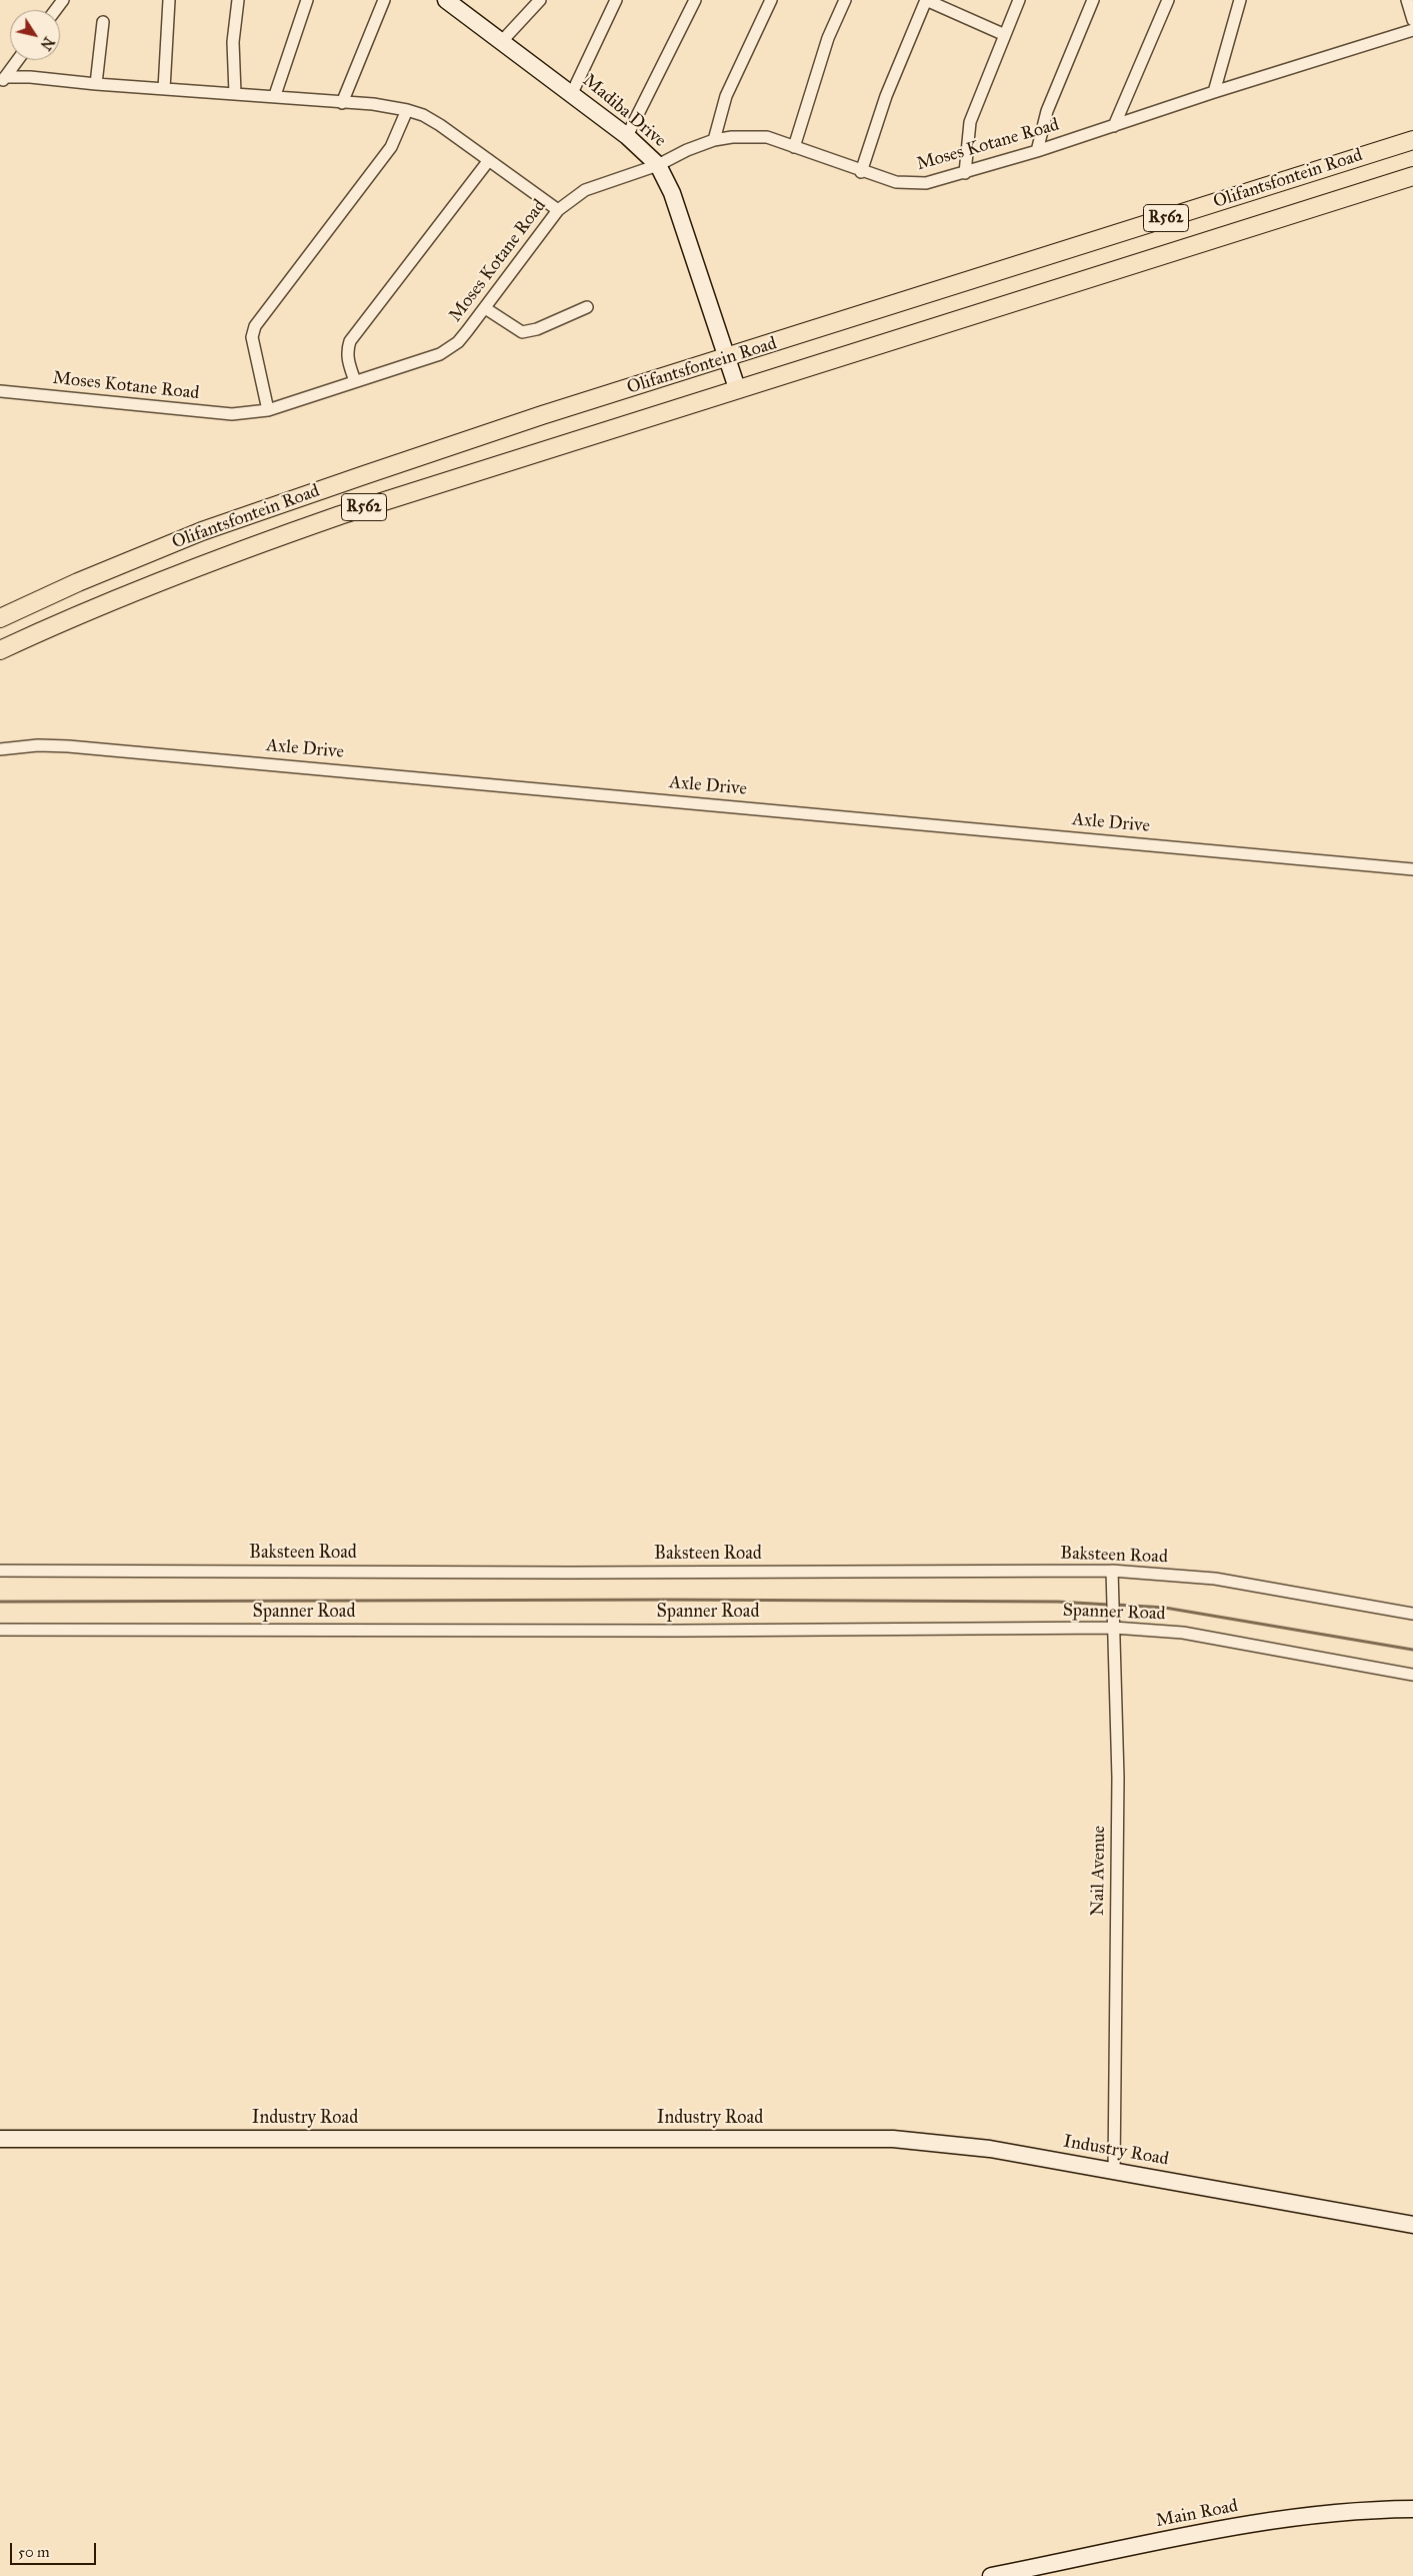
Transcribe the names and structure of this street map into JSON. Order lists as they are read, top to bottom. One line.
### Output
{"streets":{"main road":["Olifantsfontein Road","R562"],"street":["Madiba Drive","Moses Kotane Road","Axle Drive","Baksteen Road","Spanner Road","Nail Avenue","Industry Road","Main Road"]},"crossings":[["Madiba Drive","Moses Kotane Road"],["Madiba Drive","Olifantsfontein Road"],["Baksteen Road","Nail Avenue"],["Spanner Road","Nail Avenue"],["Nail Avenue","Industry Road"]],"scale_bar":"50 m","north":"bottom right"}
